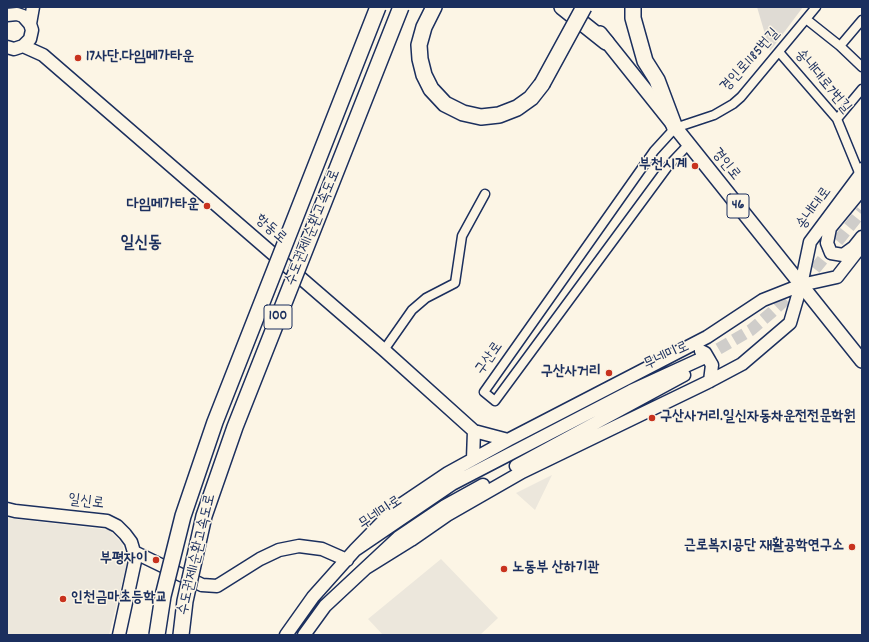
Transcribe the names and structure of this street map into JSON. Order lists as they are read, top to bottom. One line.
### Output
{"streets":{"highway":["수도권제1순환고속도로","100"],"main road":["경인로","46","송내대로","항동로","무네미로","일신로"],"street":["경인로1185번길","송내대로7번길","구산로"]},"crossings":[["경인로1185번길","송내대로7번길"],["경인로1185번길","경인로"],["경인로1185번길","구산로"],["송내대로7번길","송내대로"],["경인로","송내대로"],["경인로","구산로"],["송내대로","무네미로"]],"districts":["일신동"],"places":["17사단.다임메가타운","부천시계","다임메가타운","구산사거리","구산사거리.일신자동차운전전문학원","근로복지공단 재활공학연구소","부평자이","노동부 산하기관","인천금마초등학교"]}
